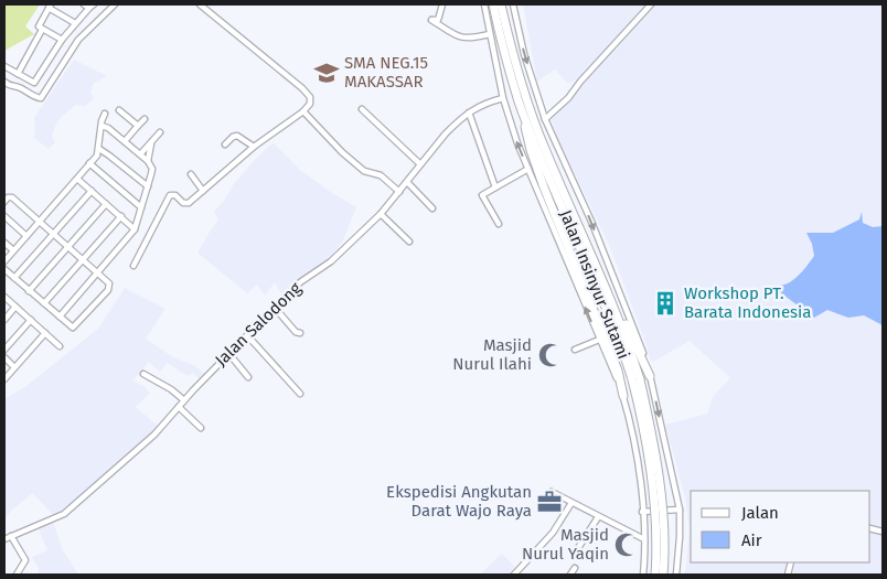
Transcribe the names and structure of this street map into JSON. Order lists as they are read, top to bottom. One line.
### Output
{"streets":{"highway":["Jalan Insinyur Sutami"],"street":["Jalan Salodong"]},"places":{"school or university":["SMA NEG.15 MAKASSAR"],"building":["Workshop PT. Barata Indonesia"],"mosque":["Masjid Nurul Ilahi","Masjid Nurul Yaqin"],"office":["Ekspedisi Angkutan Darat Wajo Raya"]},"legend":["Jalan","Air"]}
